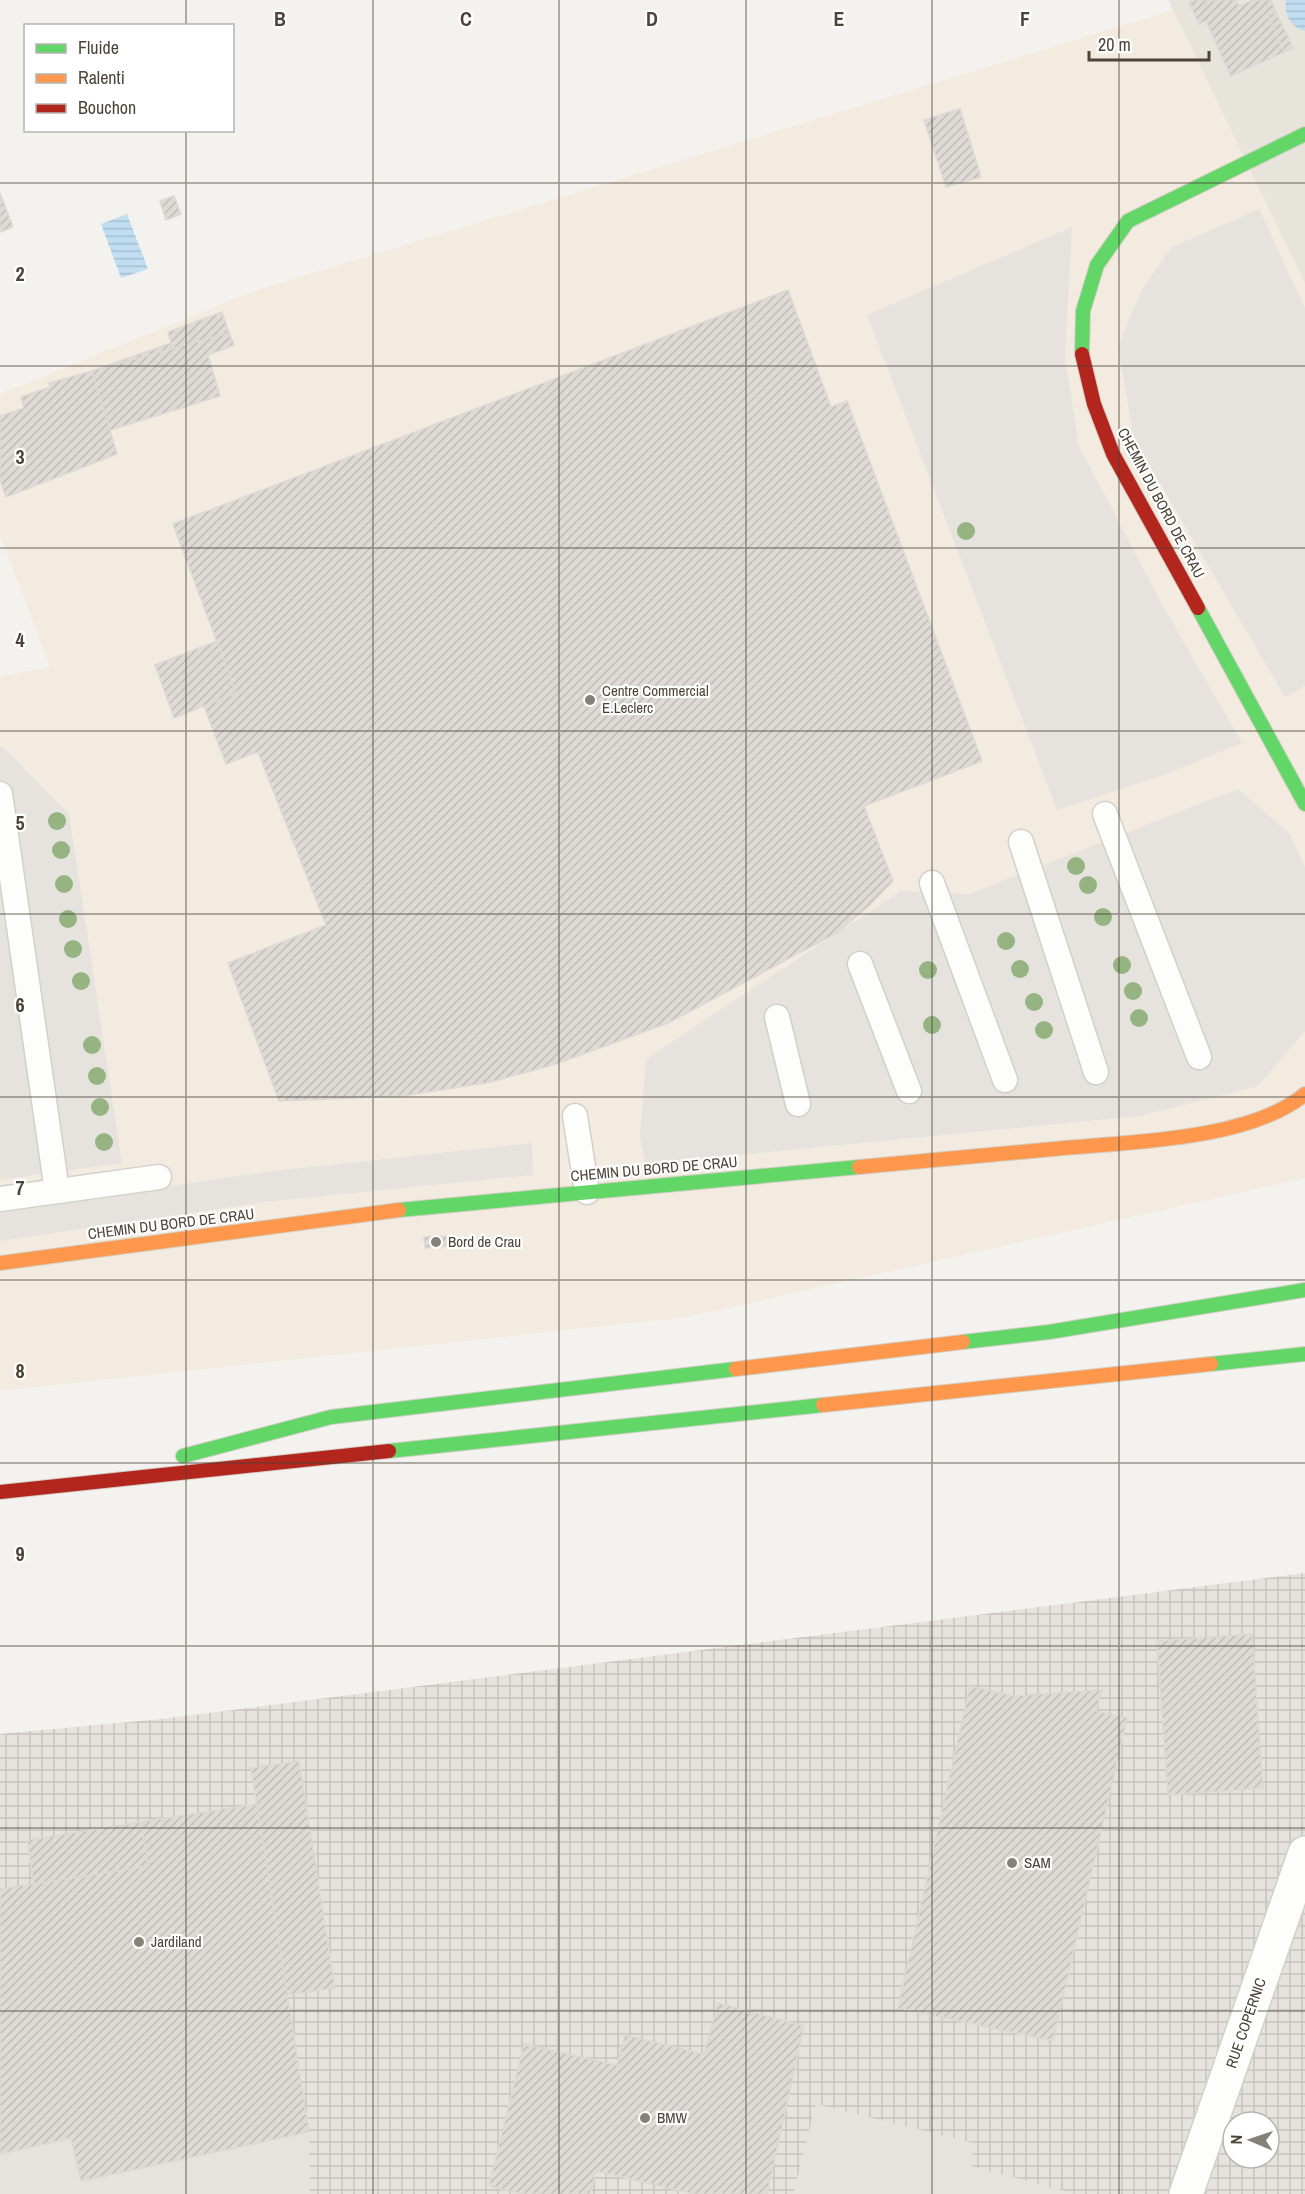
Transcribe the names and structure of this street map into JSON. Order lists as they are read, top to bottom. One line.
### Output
{"streets":{"main road":["CHEMIN DU BORD DE CRAU"],"street":["RUE COPERNIC"]},"places":["Centre Commercial E.Leclerc","Bord de Crau","SAM","Jardiland","BMW"],"legend":["Fluide","Ralenti","Bouchon"],"scale_bar":"20 m","north":"left","grid":{"columns":["B","C","D","E","F"],"rows":["2","3","4","5","6","7","8","9"]}}
